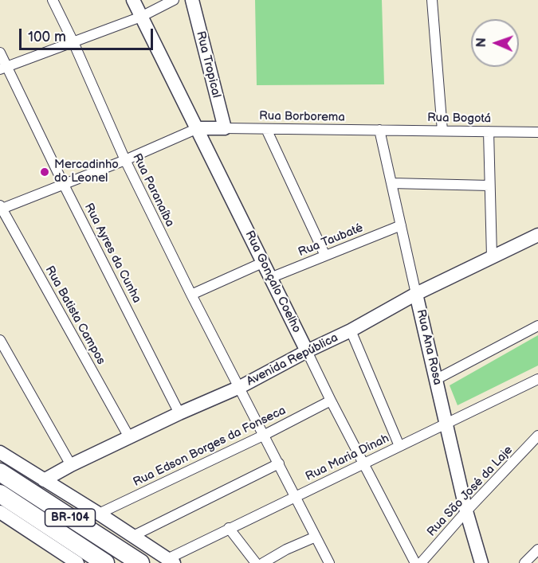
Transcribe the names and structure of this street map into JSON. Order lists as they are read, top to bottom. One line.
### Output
{"streets":{"highway":["BR-104"],"street":["Rua Tropical","Rua Borborema","Rua Bogotá","Rua Paranaíba","Rua Taubaté","Rua Ayres da Cunha","Rua Gonçalo Coelho","Rua Batista Campos","Rua Ana Rosa","Avenida República","Rua Edson Borges da Fonseca","Rua Maria Dinah","Rua São José da Laje"]},"crossings":[["Rua Tropical","Rua Borborema"],["Rua Borborema","Rua Bogotá"],["Rua Borborema","Rua Ana Rosa"],["Rua Bogotá","Rua Ana Rosa"],["Rua Paranaíba","Avenida República"],["Rua Paranaíba","Rua Edson Borges da Fonseca"],["Rua Paranaíba","Rua Maria Dinah"],["Rua Taubaté","Rua Gonçalo Coelho"],["Rua Taubaté","Rua Ana Rosa"],["Rua Ayres da Cunha","Avenida República"],["Rua Gonçalo Coelho","Avenida República"],["Rua Gonçalo Coelho","Rua Edson Borges da Fonseca"],["Rua Gonçalo Coelho","Rua Maria Dinah"],["Rua Batista Campos","Avenida República"],["Rua Ana Rosa","Avenida República"],["Rua Ana Rosa","Rua Maria Dinah"],["Rua Ana Rosa","Rua São José da Laje"]],"places":["Mercadinho do Leonel"],"scale_bar":"100 m","north":"left"}
